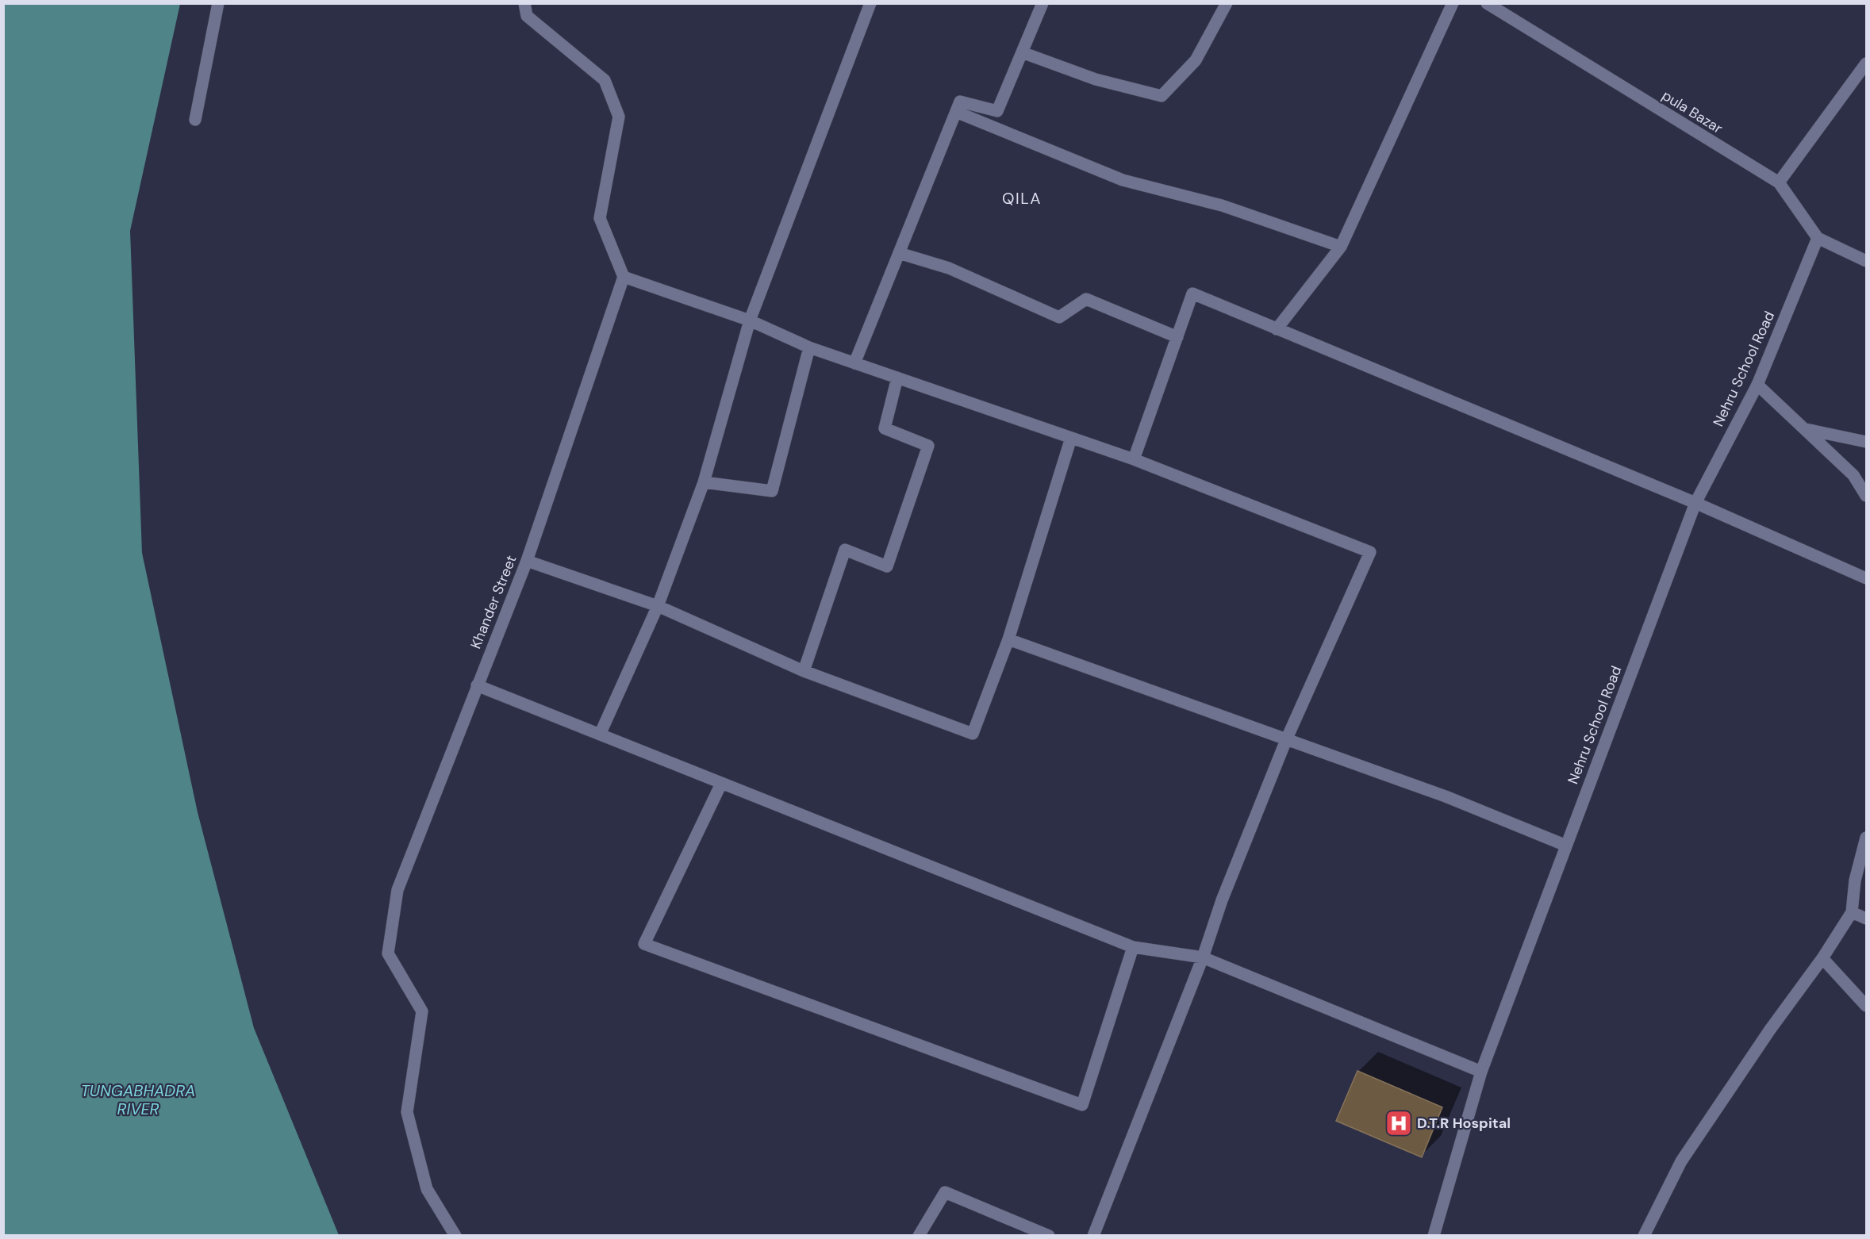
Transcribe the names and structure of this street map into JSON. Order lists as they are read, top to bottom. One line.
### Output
{"streets":{"street":["pula Bazar","Nehru School Road","Khander Street"]},"crossings":[["pula Bazar","Nehru School Road"]],"districts":["QILA"],"water":["TUNGABHADRA RIVER"],"places":{"hospital":["D.T.R Hospital"]}}
